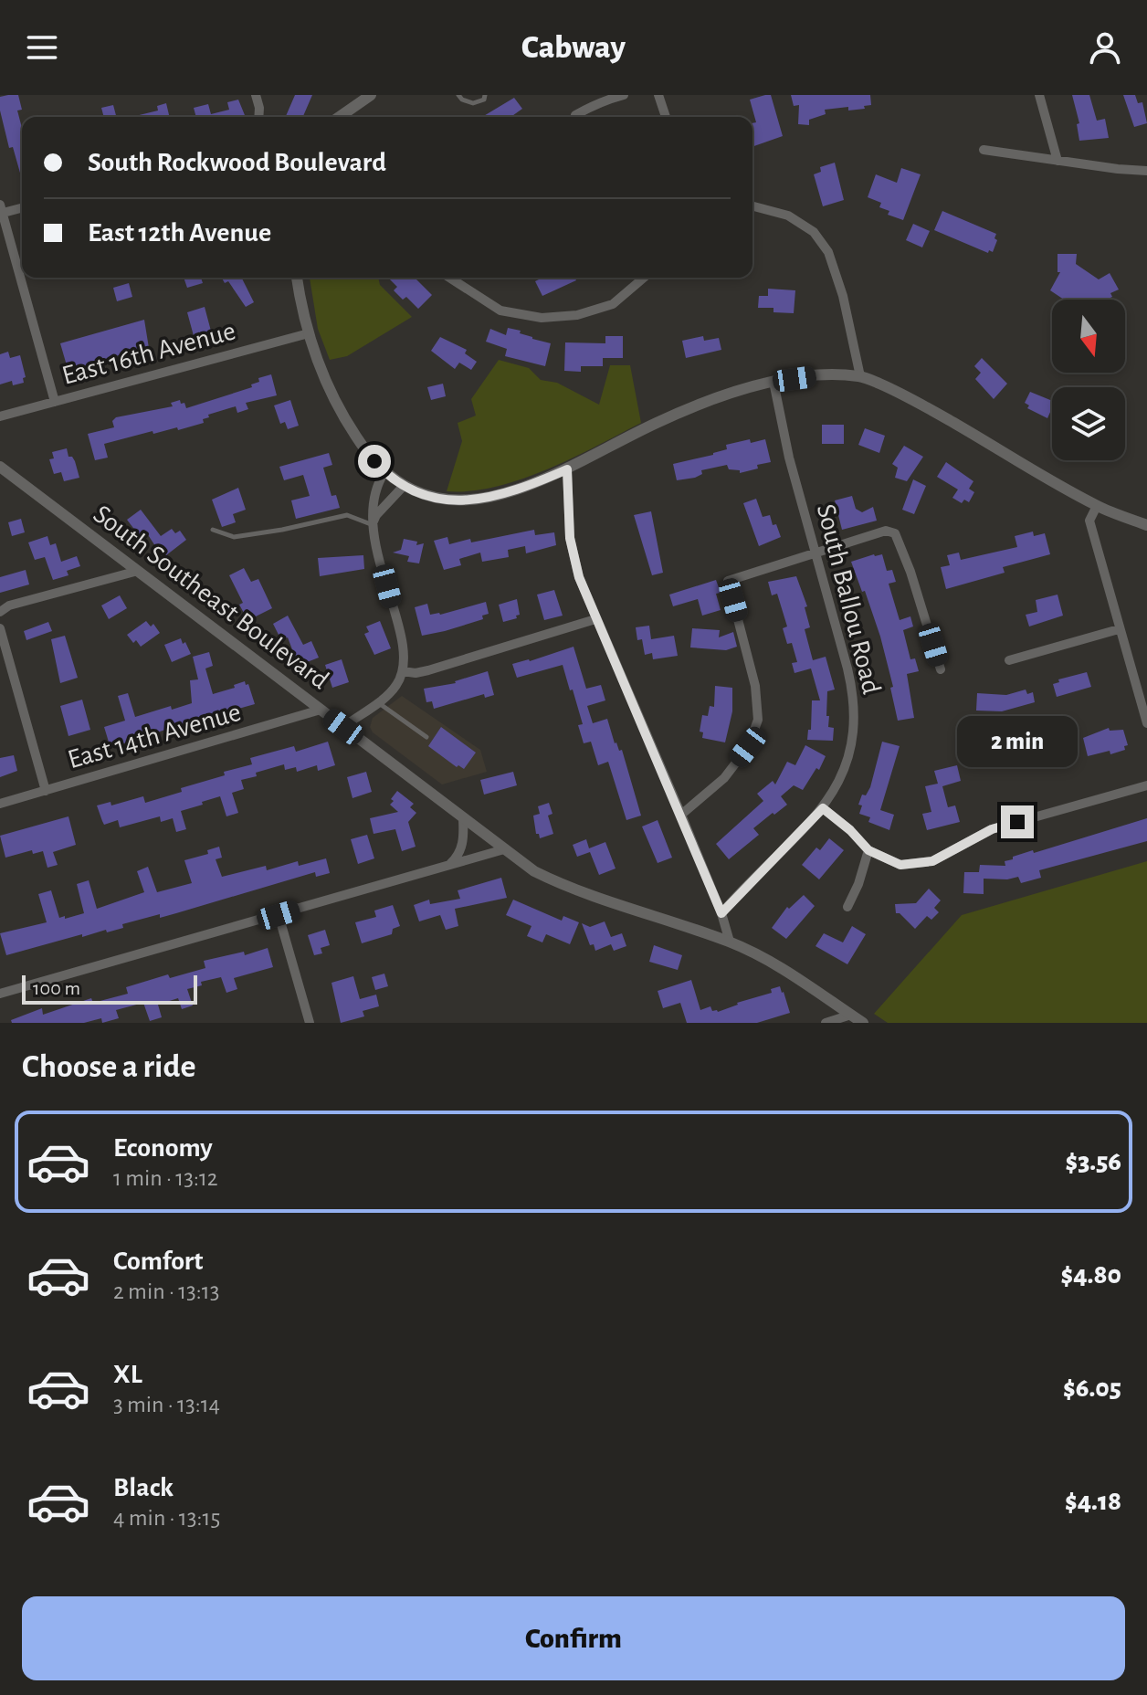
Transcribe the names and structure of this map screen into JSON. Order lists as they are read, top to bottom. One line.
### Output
{"streets":{"street":["East 16th Avenue","South Southeast Boulevard","South Ballou Road","East 14th Avenue"]},"crossings":[["South Southeast Boulevard","East 14th Avenue"]],"scale_bar":"100 m","north":"bottom","page":{"header":"Cabway","banner":["South Rockwood Boulevard","East 12th Avenue"],"bubble":"2 min","scale":"100 m","heading":"Choose a ride","list":[{"name":"Economy","note":"1 min · 13:12","value":"$3.56"},{"name":"Comfort","note":"2 min · 13:13","value":"$4.80"},{"name":"XL","note":"3 min · 13:14","value":"$6.05"},{"name":"Black","note":"4 min · 13:15","value":"$4.18"}],"buttons":"Confirm"}}
